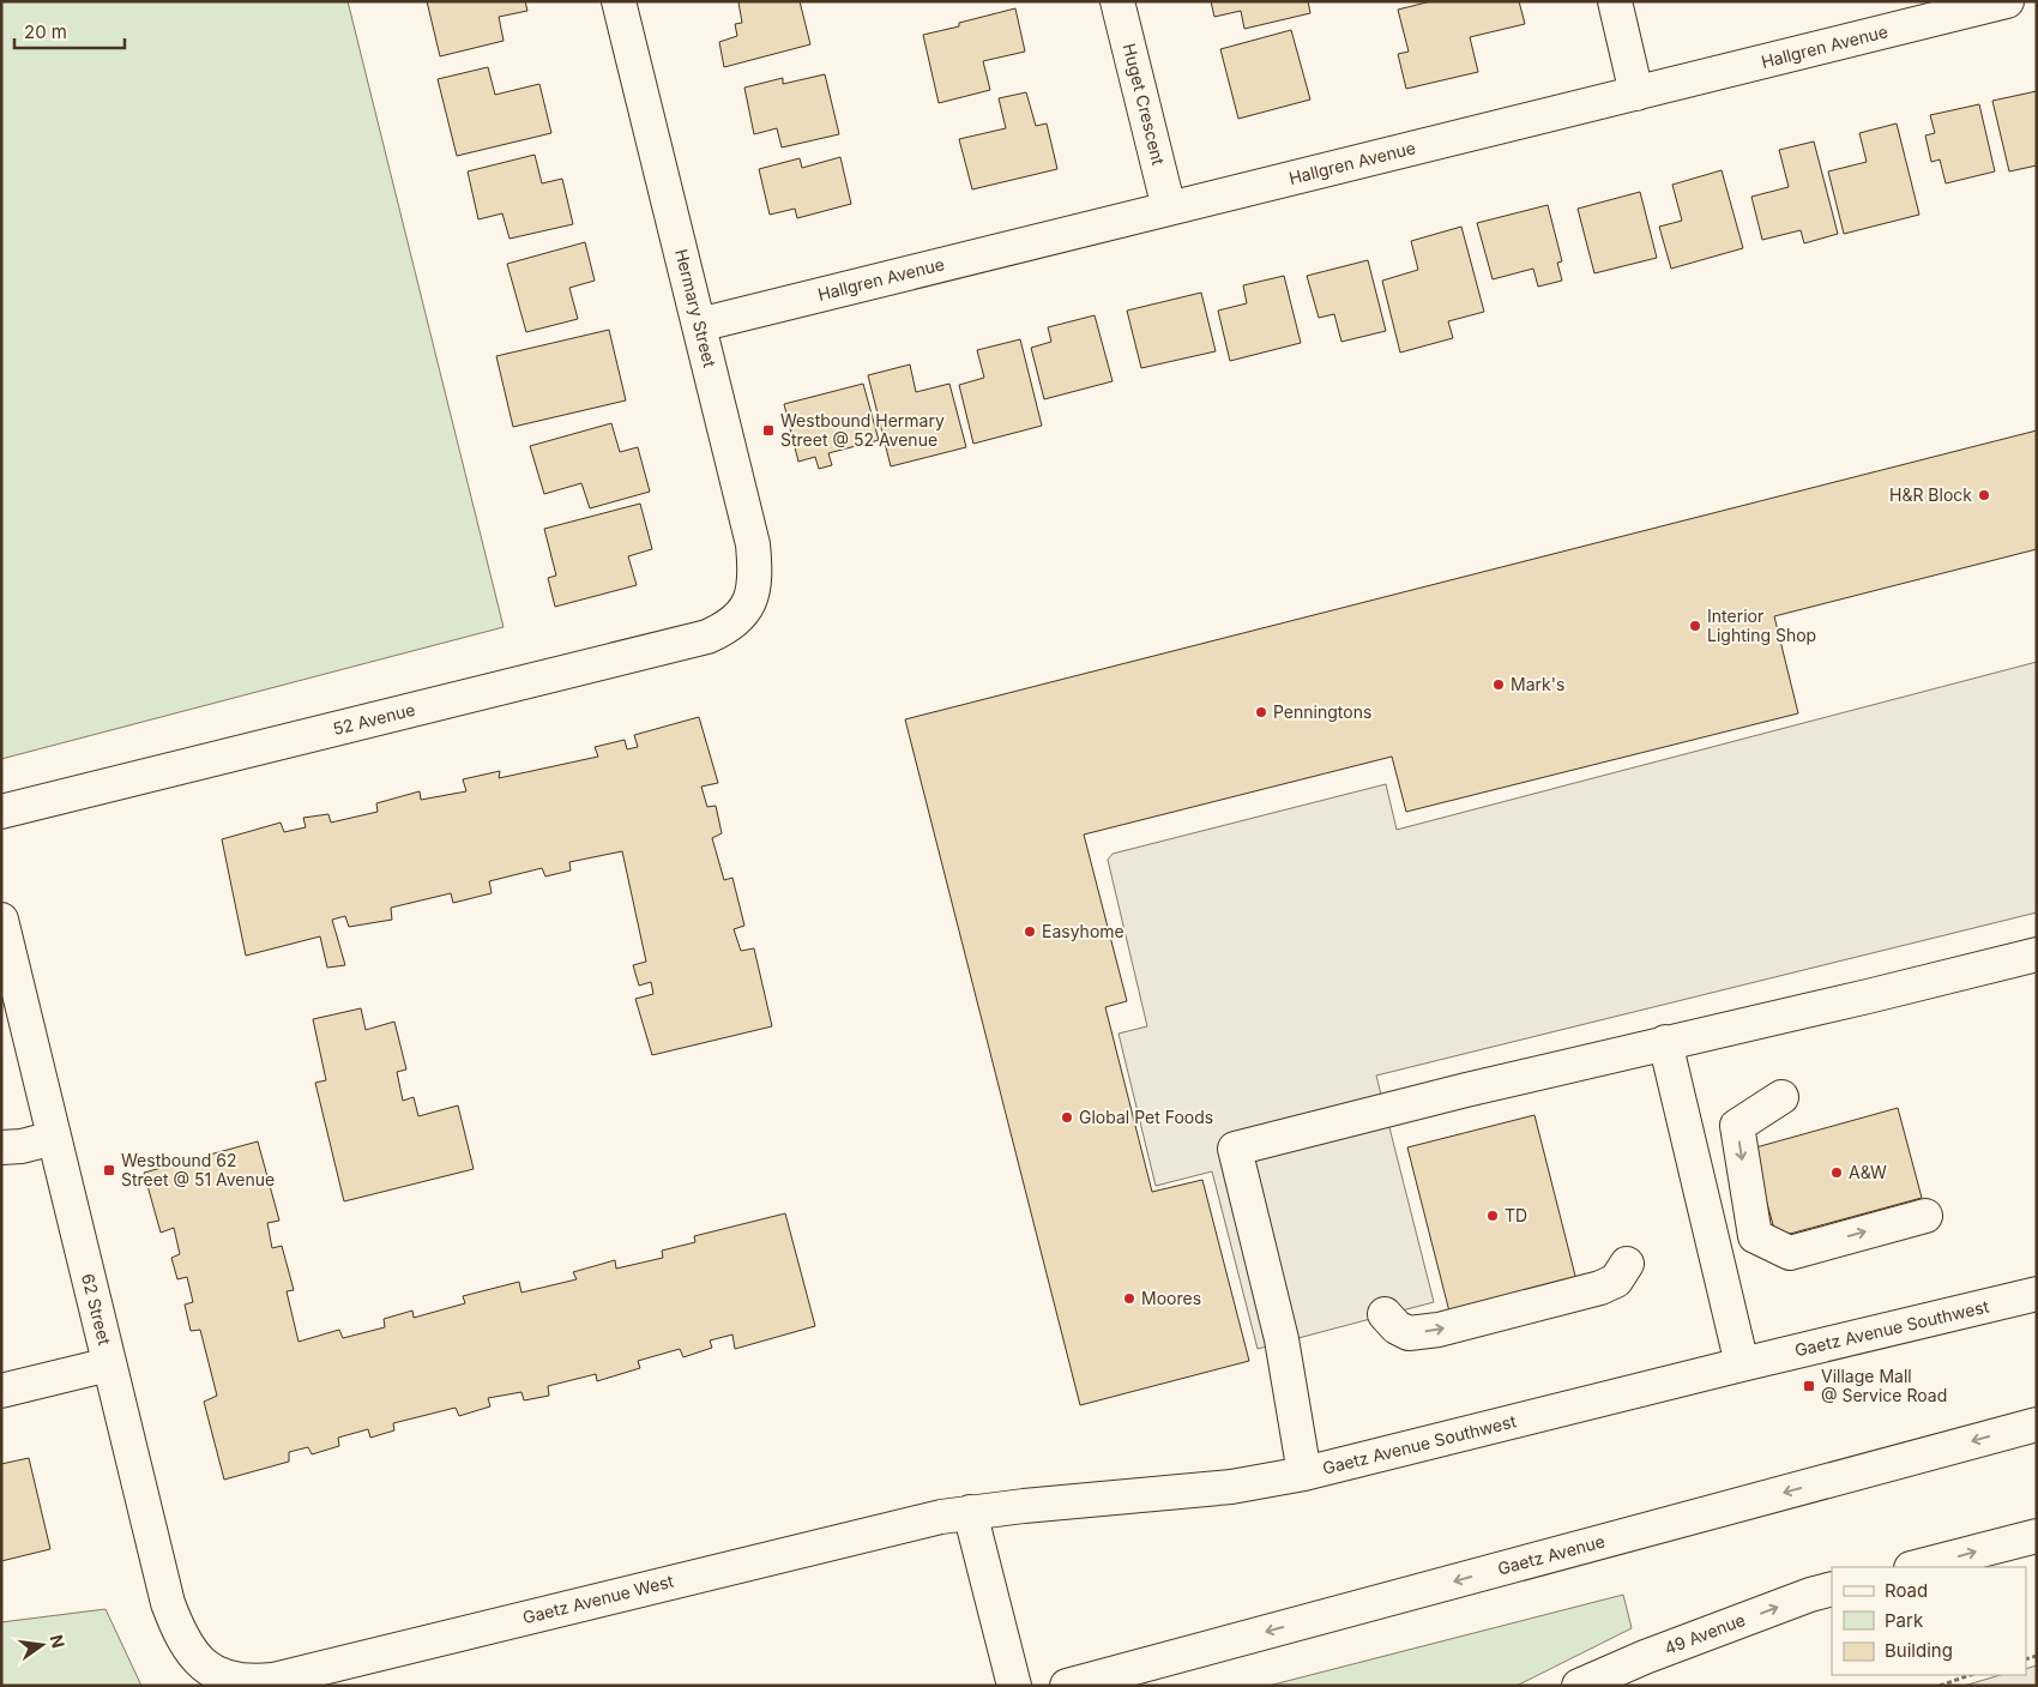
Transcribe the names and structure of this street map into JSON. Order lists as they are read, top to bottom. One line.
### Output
{"streets":{"street":["Hallgren Avenue","Huget Crescent","Hermary Street","52 Avenue","62 Street","Gaetz Avenue Southwest","Gaetz Avenue","Gaetz Avenue West","49 Avenue"]},"crossings":[["Hallgren Avenue","Huget Crescent"],["Hallgren Avenue","Hermary Street"],["Hermary Street","52 Avenue"],["62 Street","Gaetz Avenue West"],["Gaetz Avenue Southwest","Gaetz Avenue West"]],"one_way":["49 Avenue"],"places":{"transit":["Westbound Hermary Street @ 52 Avenue","Westbound 62 Street @ 51 Avenue","Village Mall @ Service Road"],"other":["H&R Block","Interior Lighting Shop","Mark's","Penningtons","Easyhome","Global Pet Foods","A&W","TD","Moores"]},"legend":["Road","Park","Building"],"scale_bar":"20 m","north":"right"}
